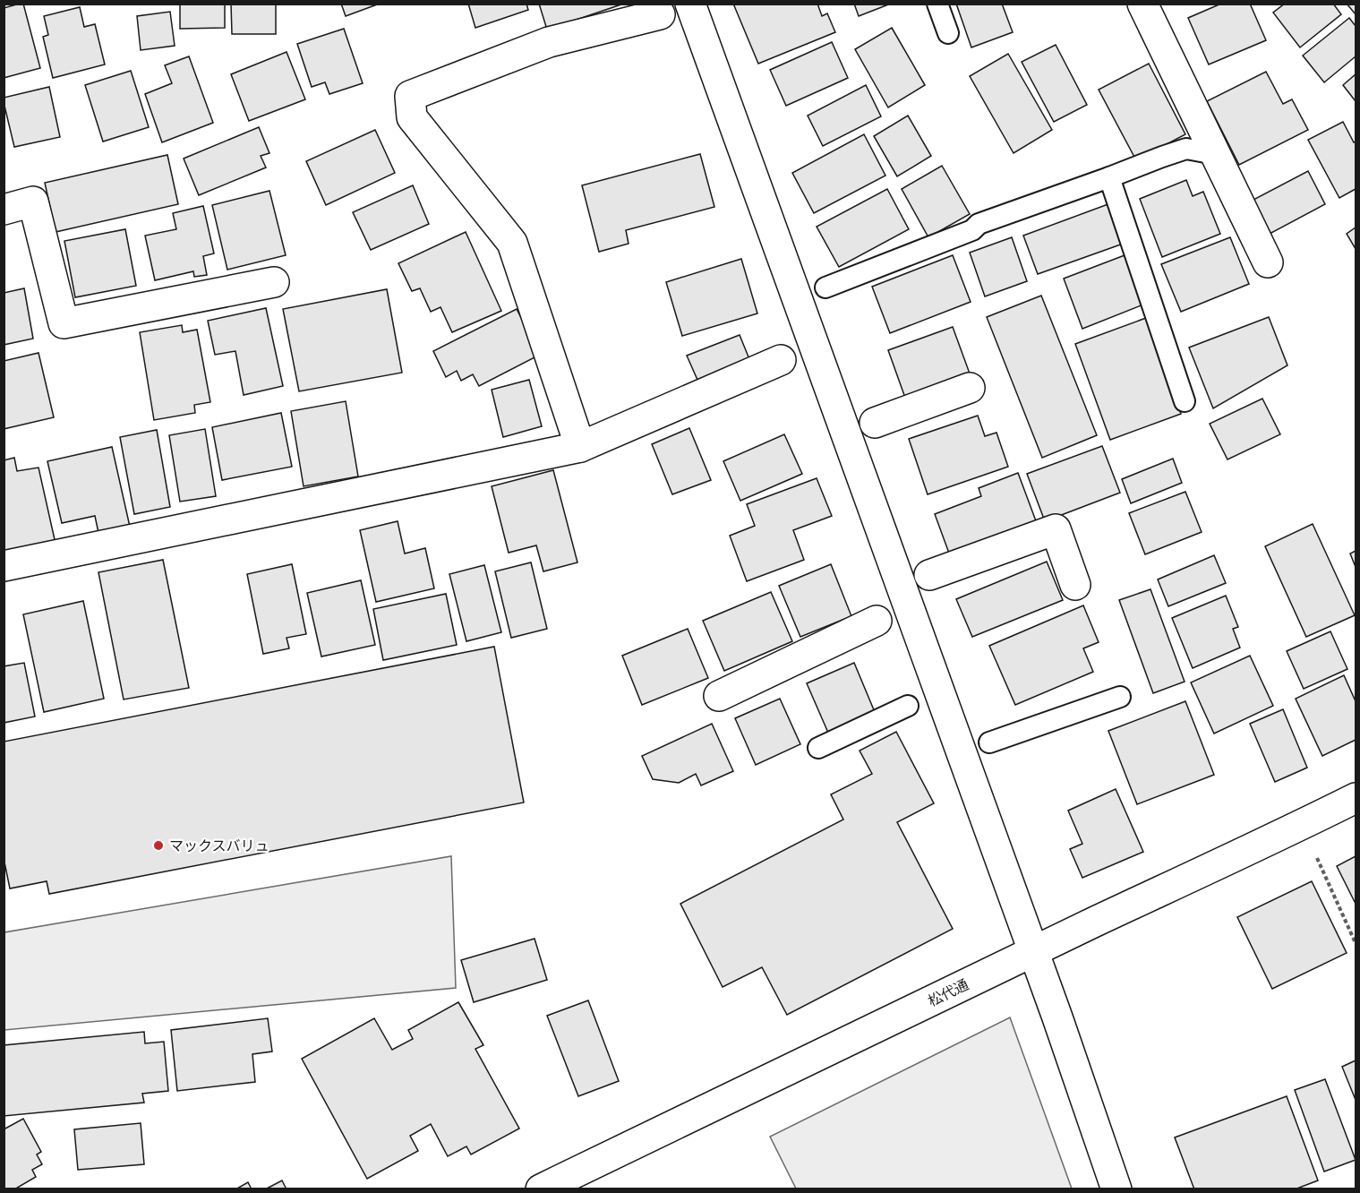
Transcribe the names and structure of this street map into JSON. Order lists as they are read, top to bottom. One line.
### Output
{"streets":{"street":["松代通"]},"places":["マックスバリュ"]}
